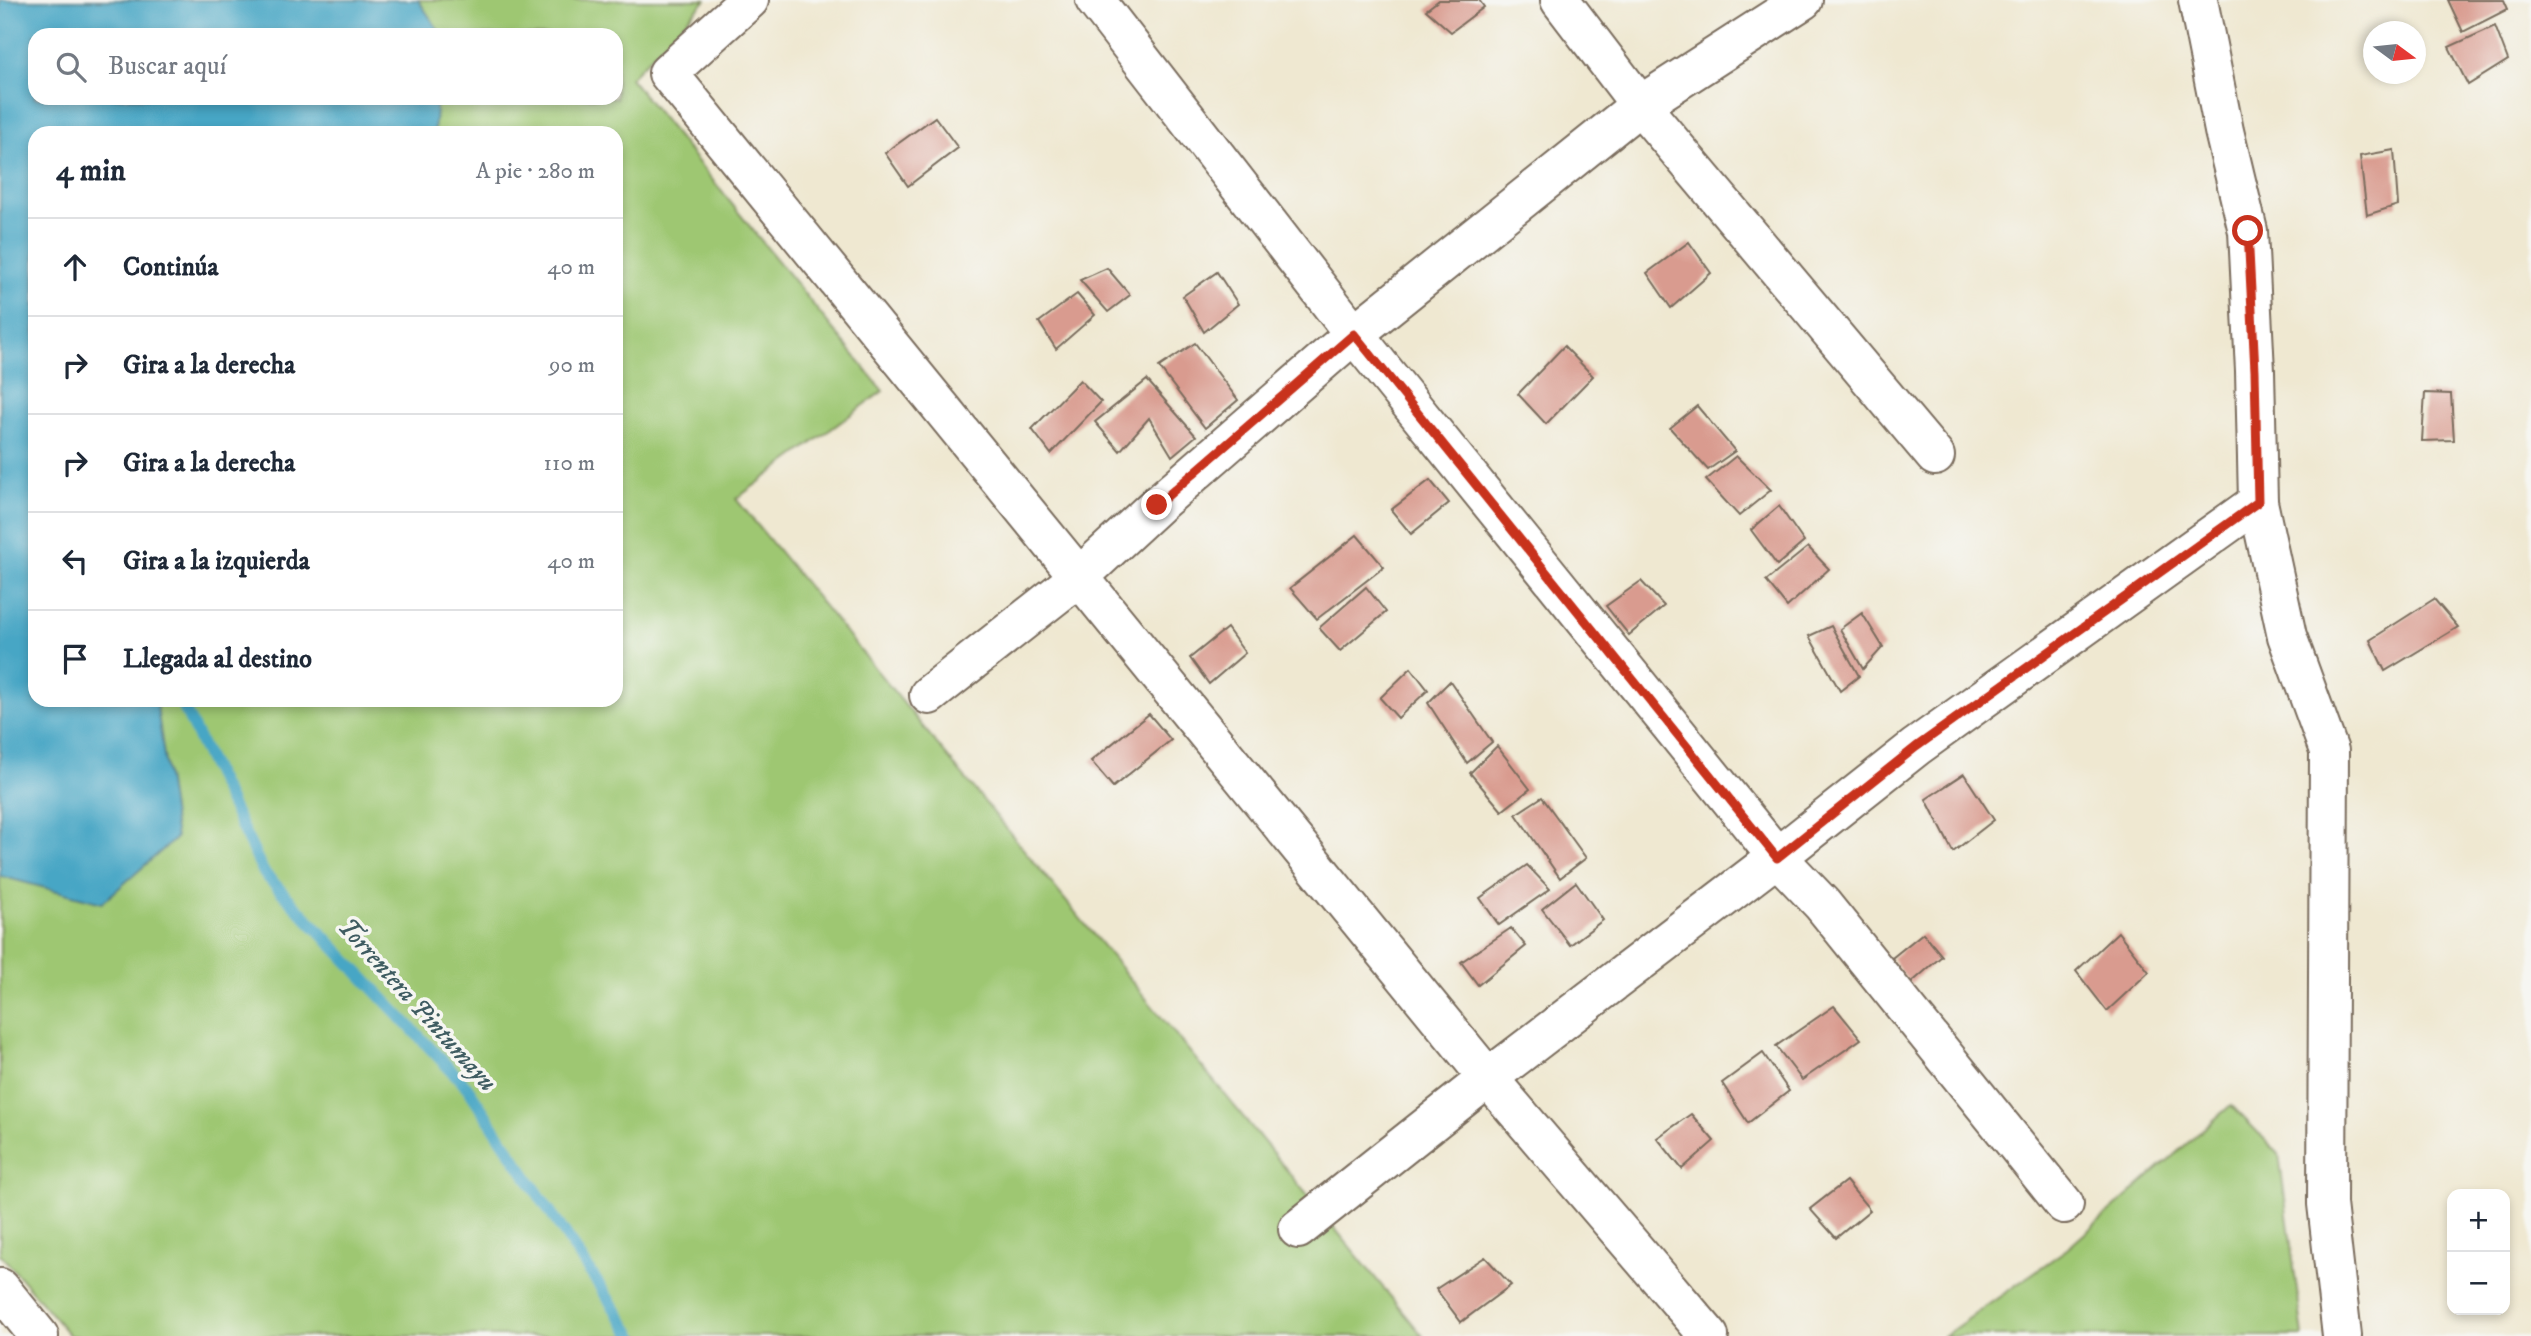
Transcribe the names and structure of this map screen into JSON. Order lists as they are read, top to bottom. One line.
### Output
{"water":["Torrentera Pintumayu"],"north":"right","page":{"search":"Buscar aquí","heading":["4 min","A pie · 280 m"],"list":[["Continúa","40 m"],["Gira a la derecha","90 m"],["Gira a la derecha","110 m"],["Gira a la izquierda","40 m"],"Llegada al destino"],"map_buttons":["+","−"]}}
